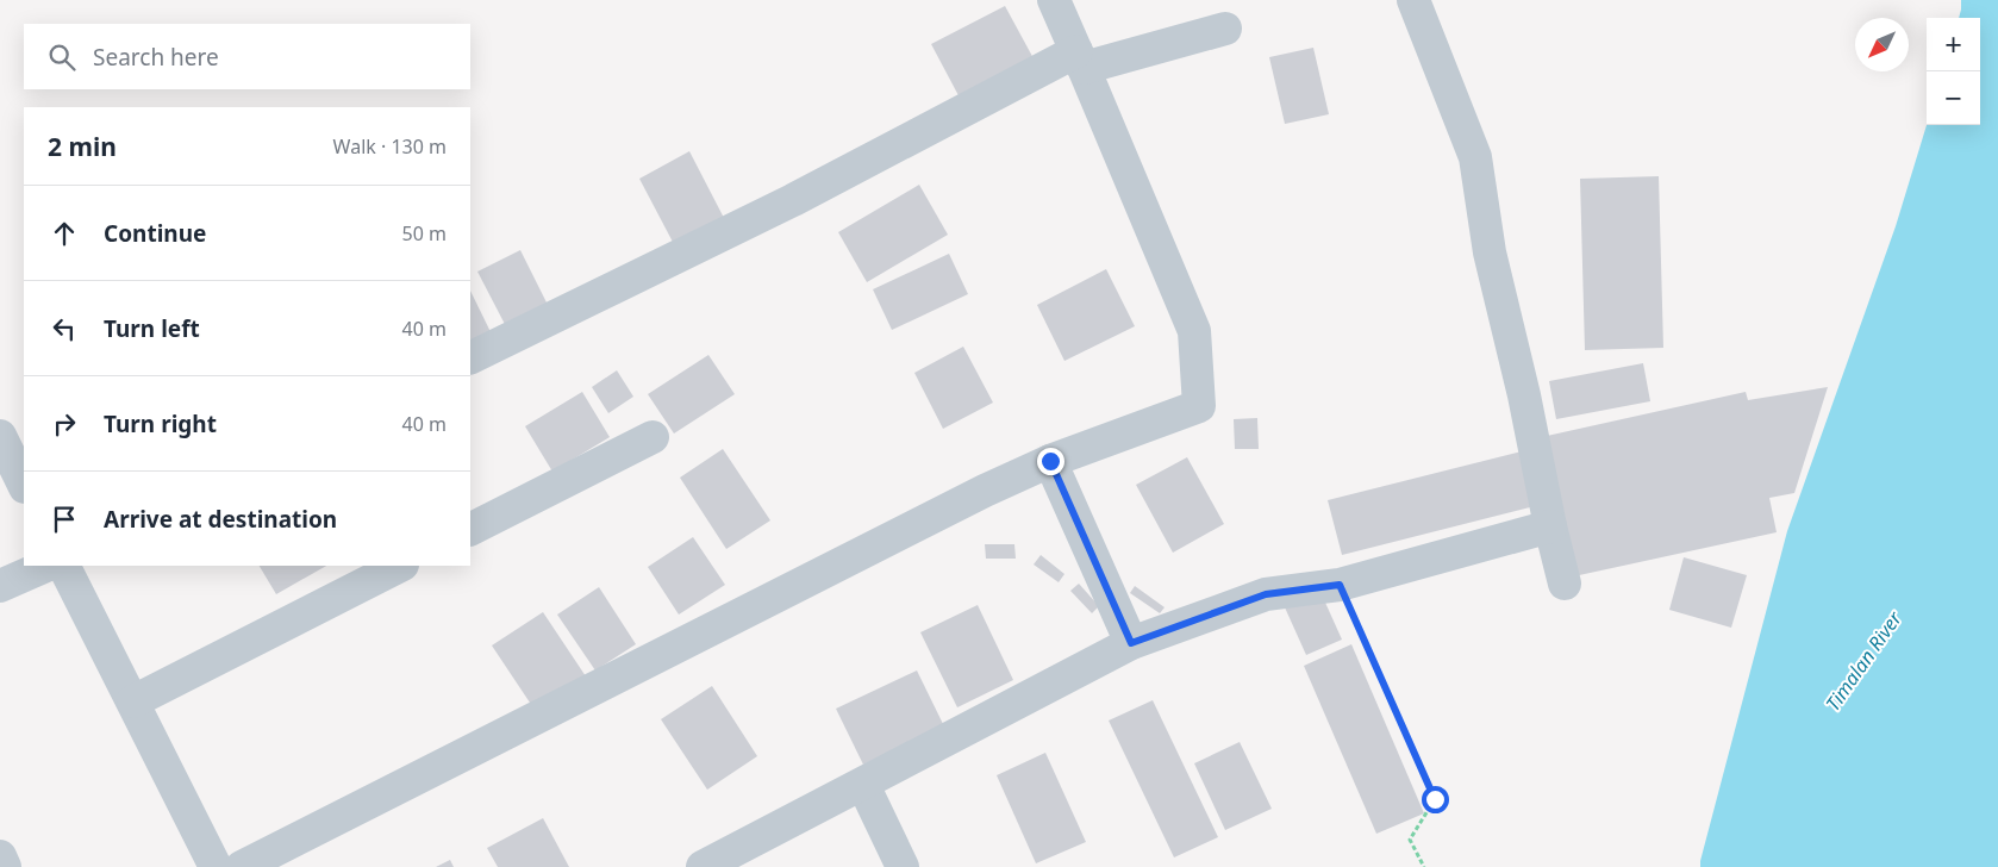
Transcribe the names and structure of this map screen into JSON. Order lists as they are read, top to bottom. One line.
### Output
{"water":["Timalan River"],"north":"bottom left","page":{"map_buttons":["+","−"],"search":"Search here","heading":["2 min","Walk · 130 m"],"list":[["Continue","50 m"],["Turn left","40 m"],["Turn right","40 m"],"Arrive at destination"]}}
